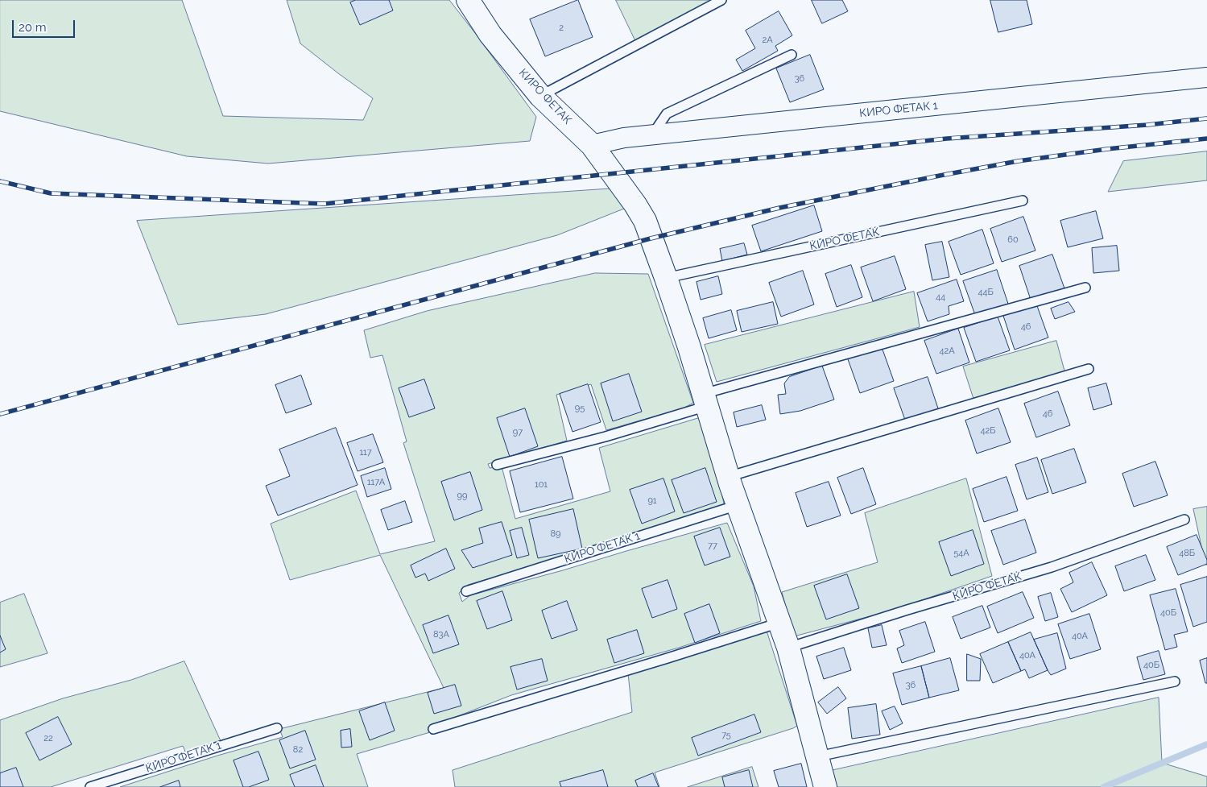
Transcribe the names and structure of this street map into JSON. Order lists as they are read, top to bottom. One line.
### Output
{"streets":{"main road":["КИРО ФЕТАК"],"street":["КИРО ФЕТАК 1"]},"crossings":[["КИРО ФЕТАК","КИРО ФЕТАК 1"]],"house_numbers":["2","2А","36","60","44Б","44","46","42А","95","46","42Б","97","117","117А","101","99","91","89","77","54А","48Б","40Б","83А","40А","40А","40Б","36","75","22","82"],"scale_bar":"20 m"}
